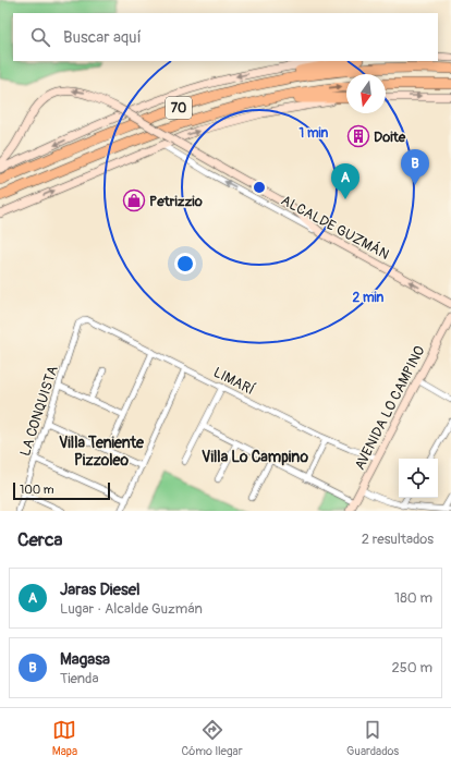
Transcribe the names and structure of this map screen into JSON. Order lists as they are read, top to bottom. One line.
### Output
{"streets":{"highway":["70"],"main road":["ALCALDE GUZMÁN","AVENIDA LO CAMPINO"],"street":["LIMARÍ","LA CONQUISTA"]},"crossings":[["LIMARÍ","AVENIDA LO CAMPINO"],["LIMARÍ","LA CONQUISTA"]],"one_way":["ALCALDE GUZMÁN"],"districts":["Villa Teniente Pizzoleo","Villa Lo Campino"],"places":{"building":["Doite"],"shop":["Petrizzio"]},"scale_bar":"100 m","north":"bottom","page":{"search":"Buscar aquí","pins":["B","A"],"scale":"100 m","heading":["Cerca","2 resultados"],"list":[{"mark":"A","name":"Jaras Diesel","note":"Lugar · Alcalde Guzmán","value":"180 m"},{"mark":"B","name":"Magasa","note":"Tienda","value":"250 m"}],"nav":["Mapa","Cómo llegar","Guardados"]},"rings":["1 min","2 min"]}
